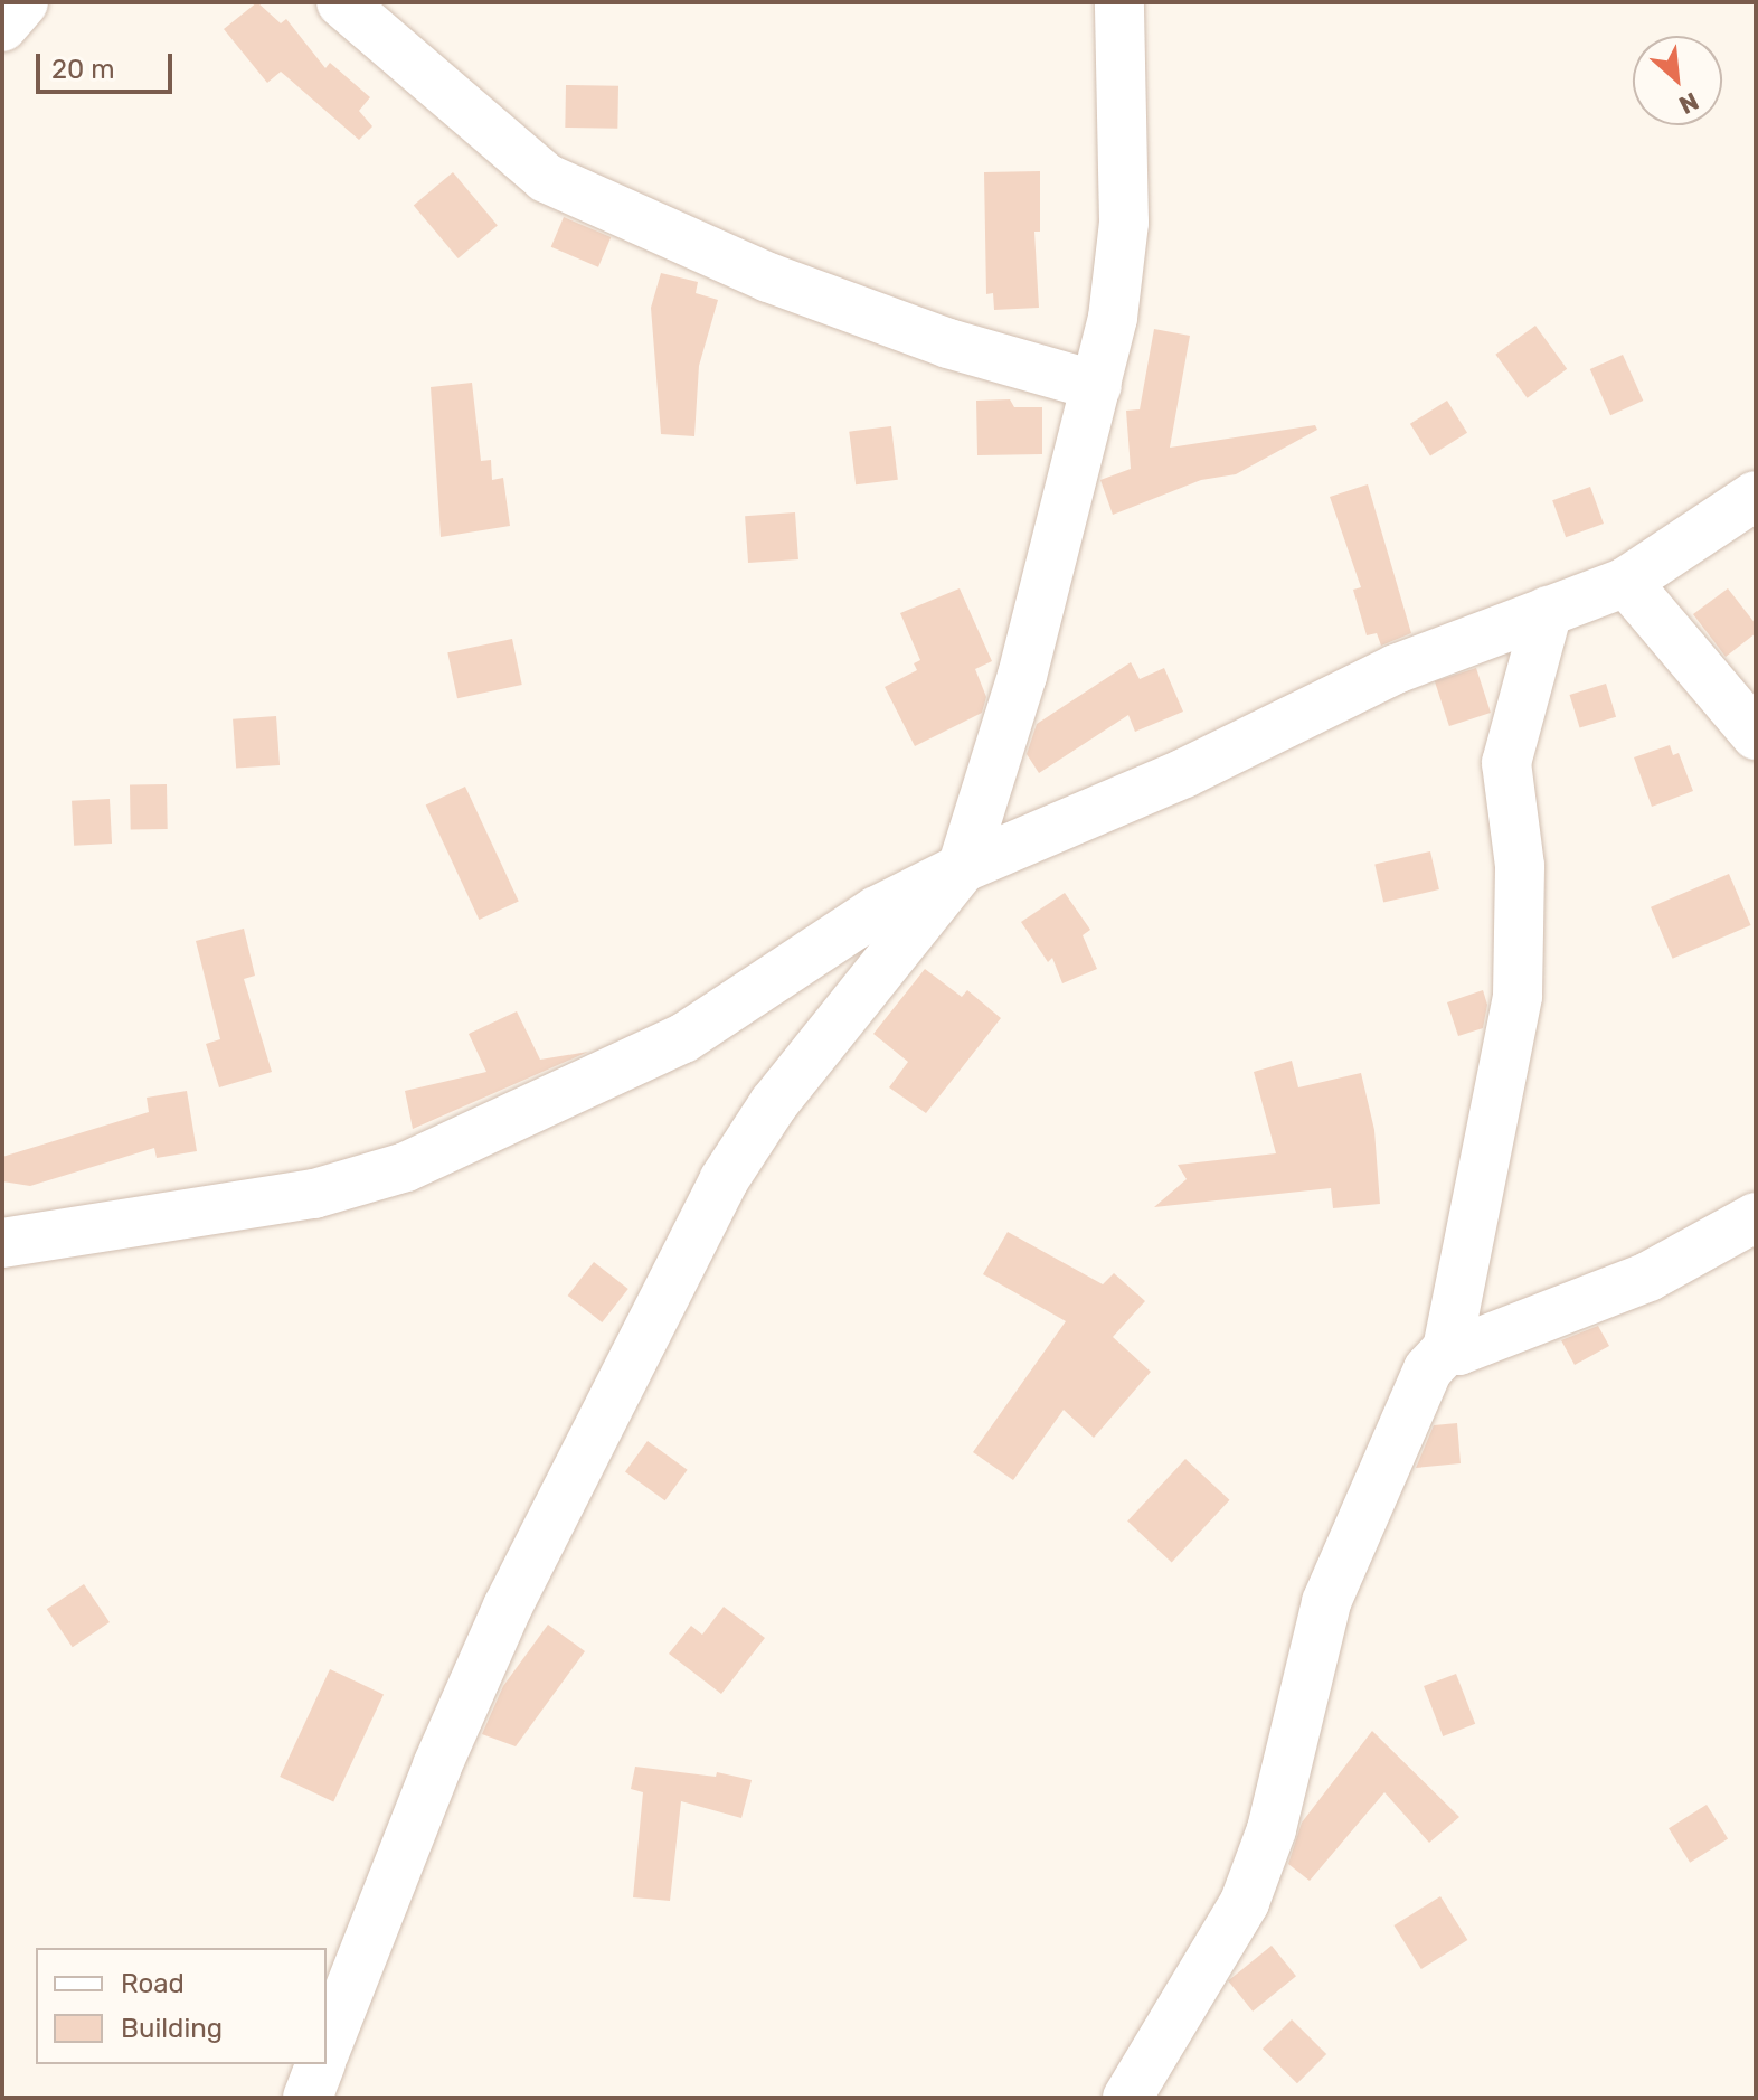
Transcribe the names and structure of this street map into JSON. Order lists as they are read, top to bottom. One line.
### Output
{"legend":["Road","Building"],"scale_bar":"20 m","north":"bottom right"}
